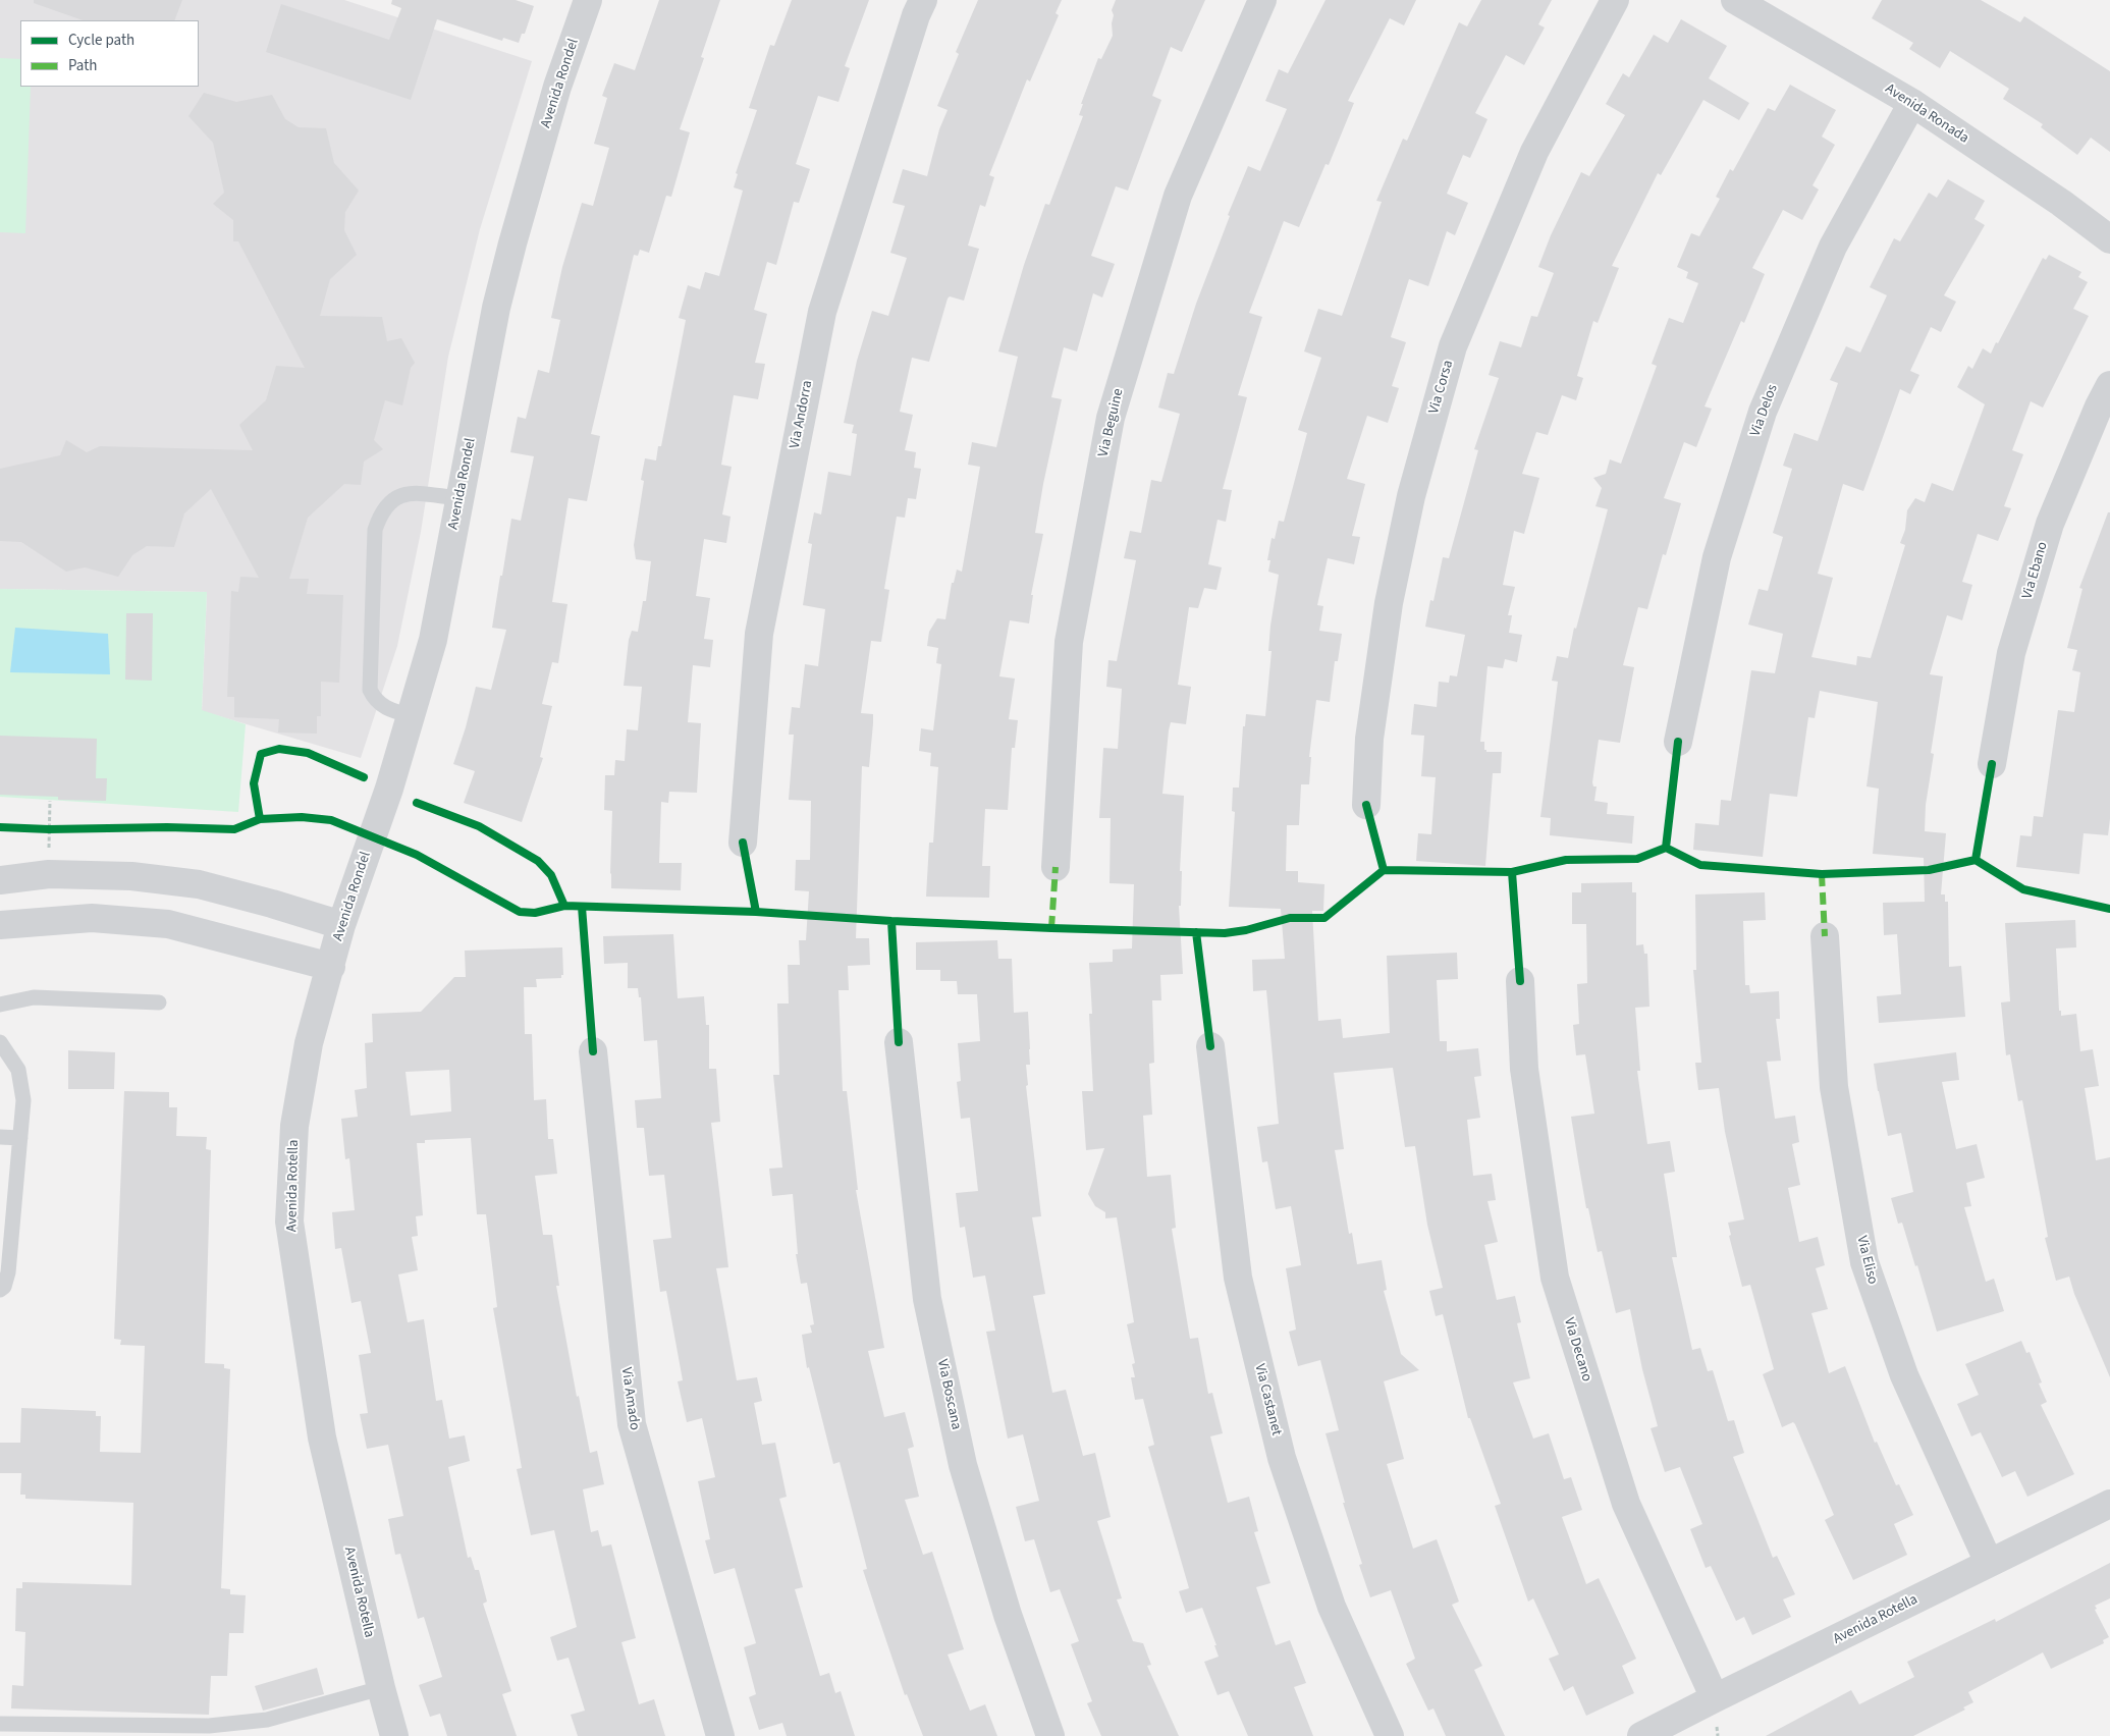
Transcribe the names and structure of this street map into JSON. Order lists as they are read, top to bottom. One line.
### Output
{"streets":{"street":["Avenida Rondel","Avenida Ronada","Via Corsa","Via Delos","Via Andorra","Via Beguine","Via Ebano","Avenida Rotella","Via Eliso","Via Decano","Via Boscana","Via Amado","Via Castanet"]},"crossings":[["Avenida Rondel","Avenida Rotella"],["Avenida Ronada","Via Delos"],["Avenida Rotella","Via Eliso"],["Avenida Rotella","Via Decano"]],"legend":["Cycle path","Path"]}
